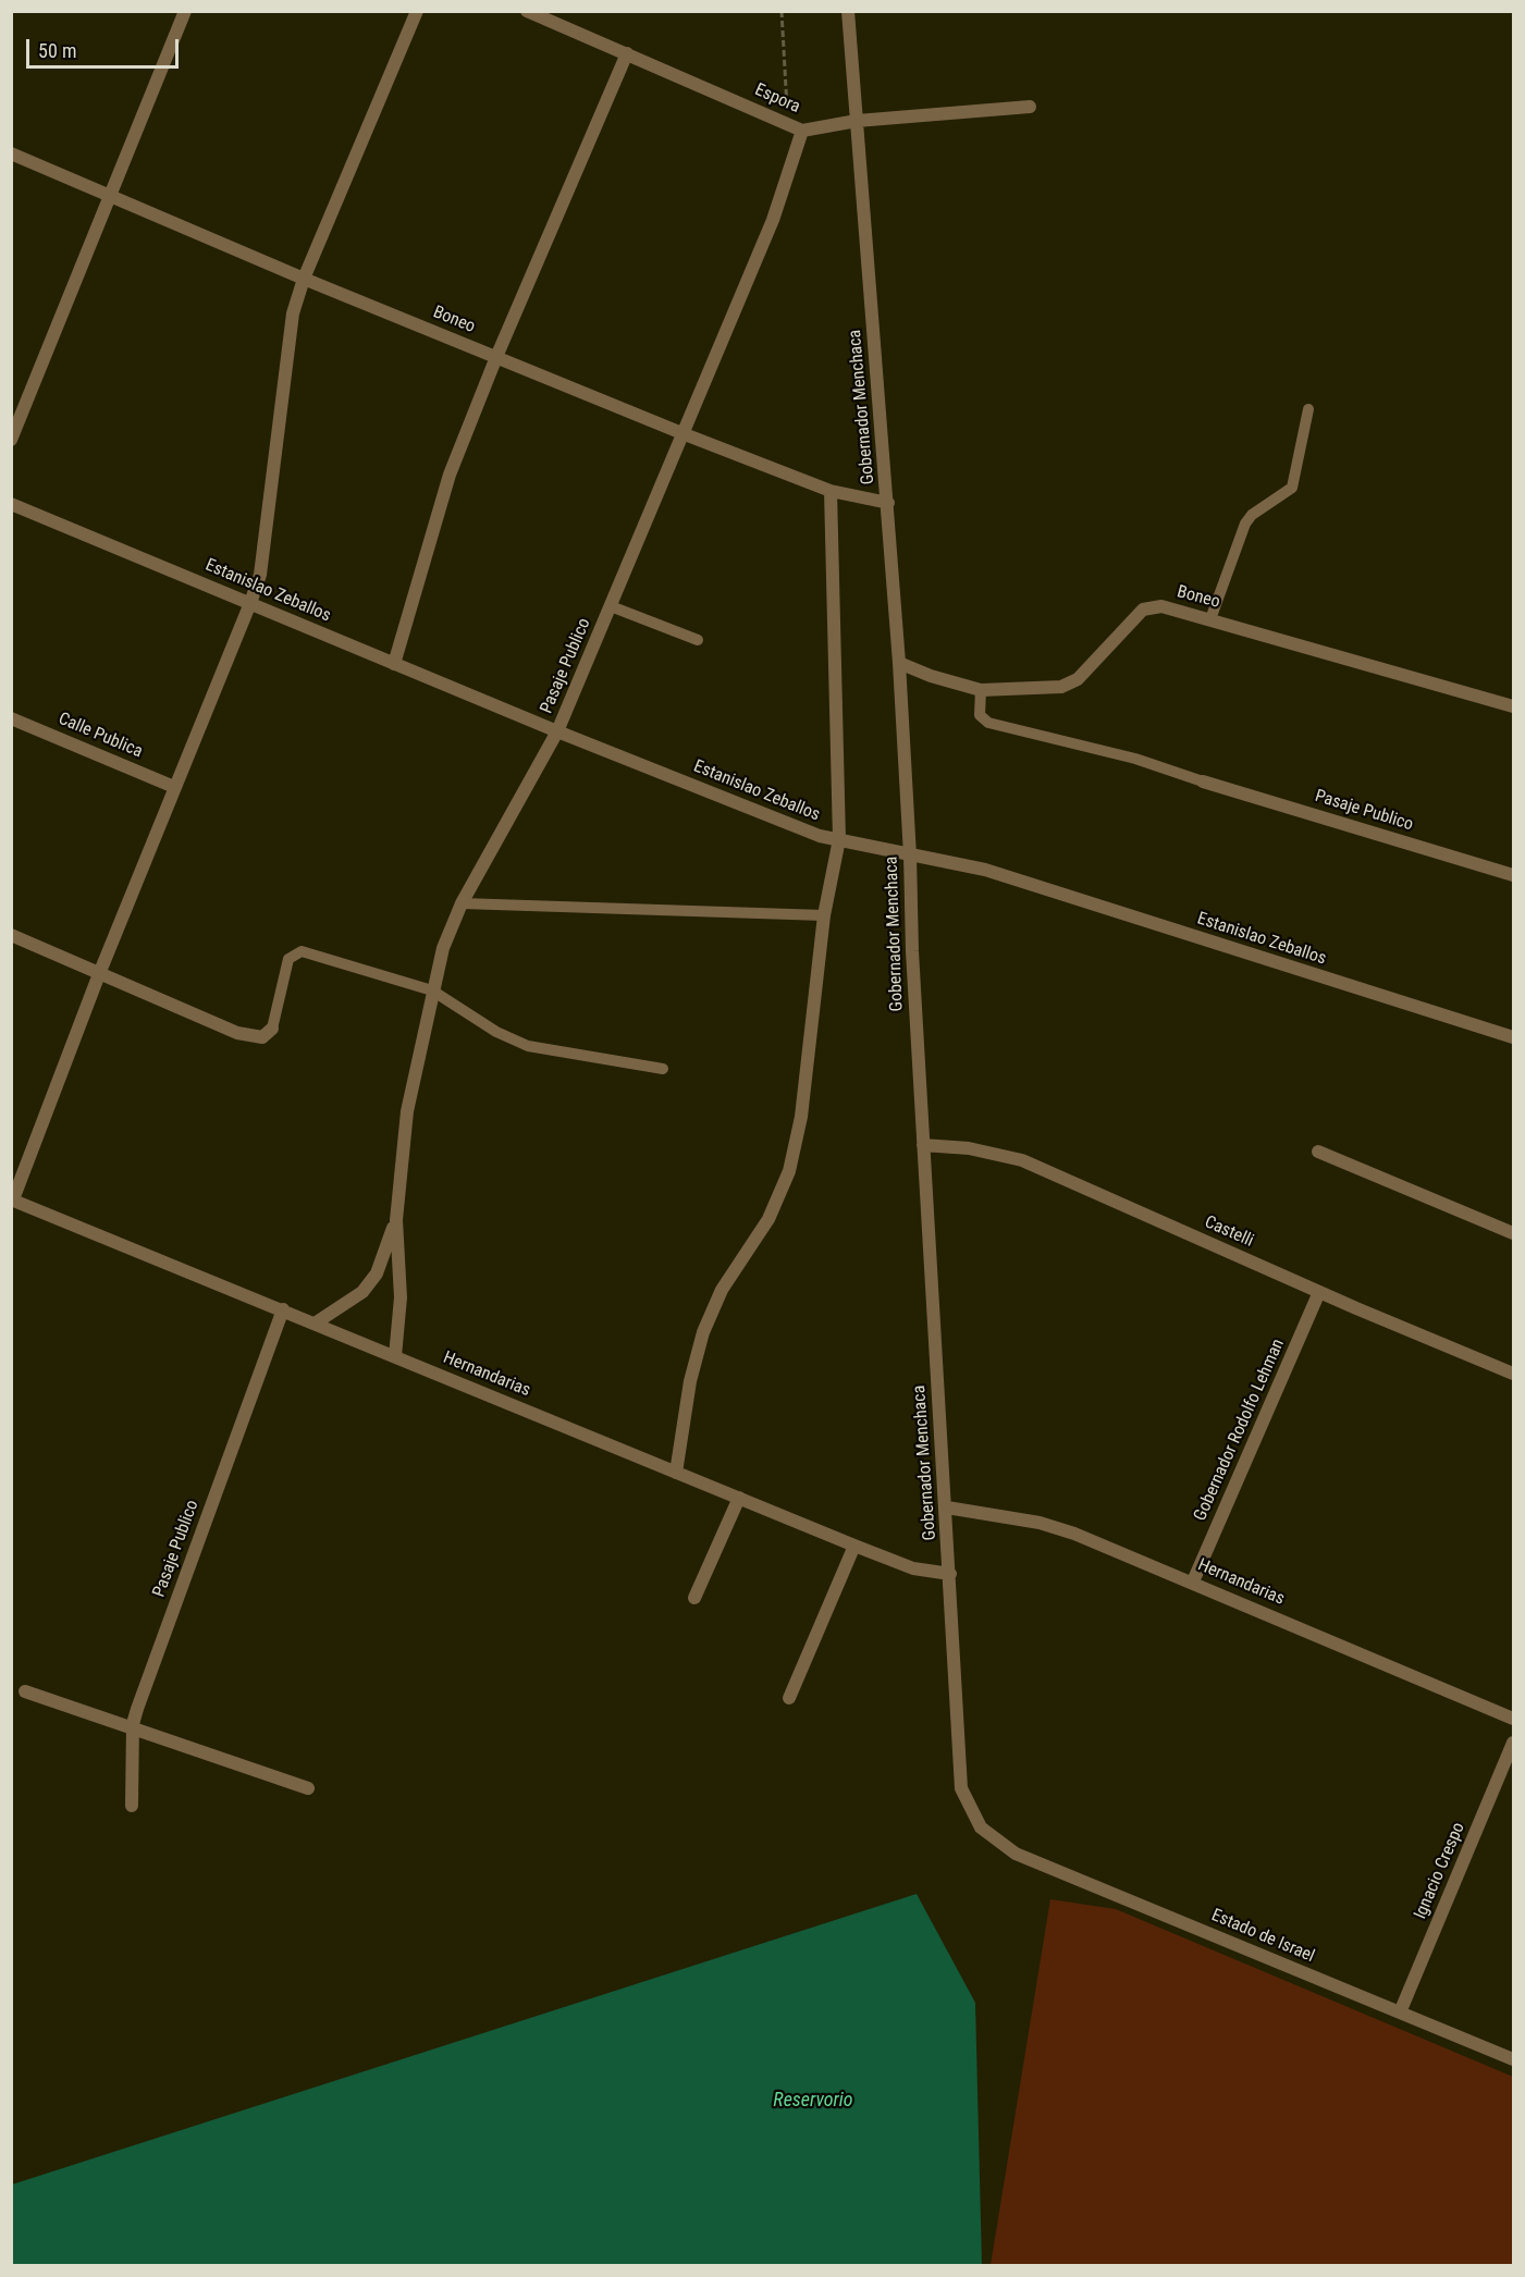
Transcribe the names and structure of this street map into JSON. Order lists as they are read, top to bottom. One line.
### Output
{"streets":{"street":["Espora","Boneo","Gobernador Menchaca","Estanislao Zeballos","Pasaje Publico","Calle Publica","Castelli","Hernandarias","Gobernador Rodolfo Lehman","Ignacio Crespo","Estado de Israel"]},"crossings":[["Espora","Gobernador Menchaca"],["Espora","Pasaje Publico"],["Boneo","Gobernador Menchaca"],["Boneo","Pasaje Publico"],["Gobernador Menchaca","Estanislao Zeballos"],["Gobernador Menchaca","Castelli"],["Gobernador Menchaca","Hernandarias"],["Gobernador Menchaca","Estado de Israel"],["Estanislao Zeballos","Pasaje Publico"],["Pasaje Publico","Hernandarias"],["Castelli","Gobernador Rodolfo Lehman"],["Hernandarias","Gobernador Rodolfo Lehman"],["Ignacio Crespo","Estado de Israel"]],"water":["Reservorio"],"scale_bar":"50 m"}
